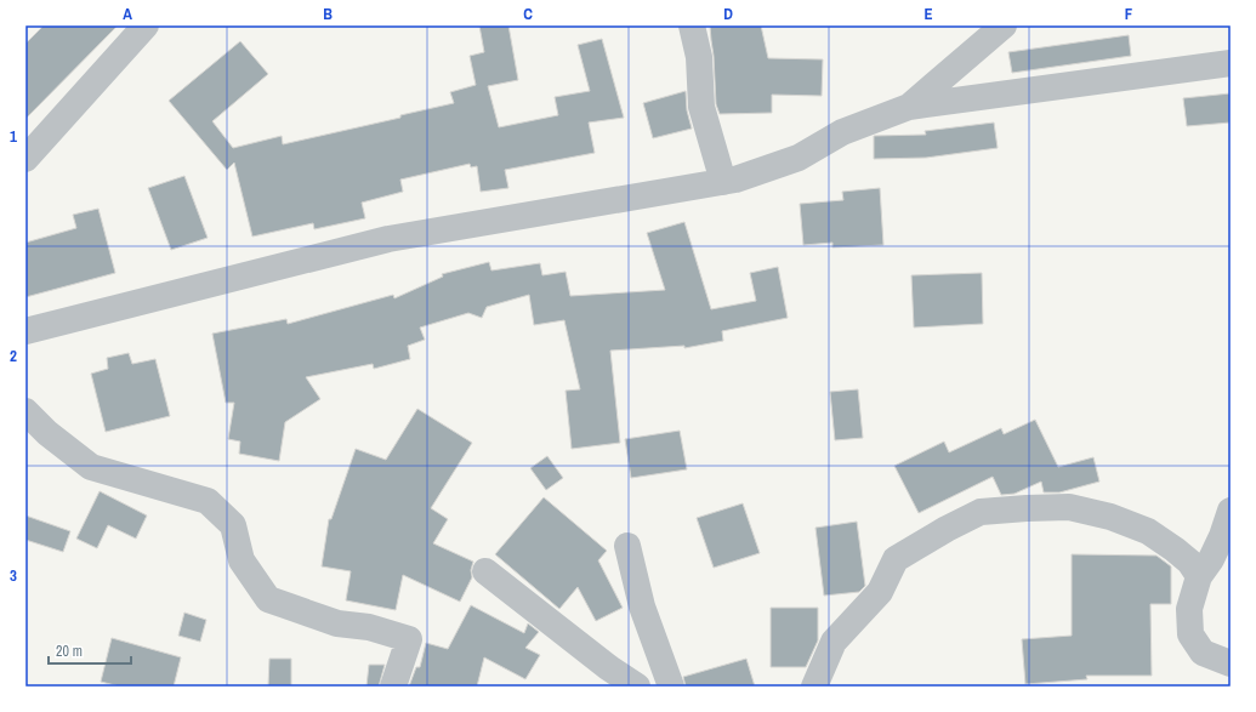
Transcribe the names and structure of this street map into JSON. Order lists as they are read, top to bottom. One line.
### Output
{"scale_bar":"20 m","grid":{"columns":["A","B","C","D","E","F"],"rows":["1","2","3"]}}
